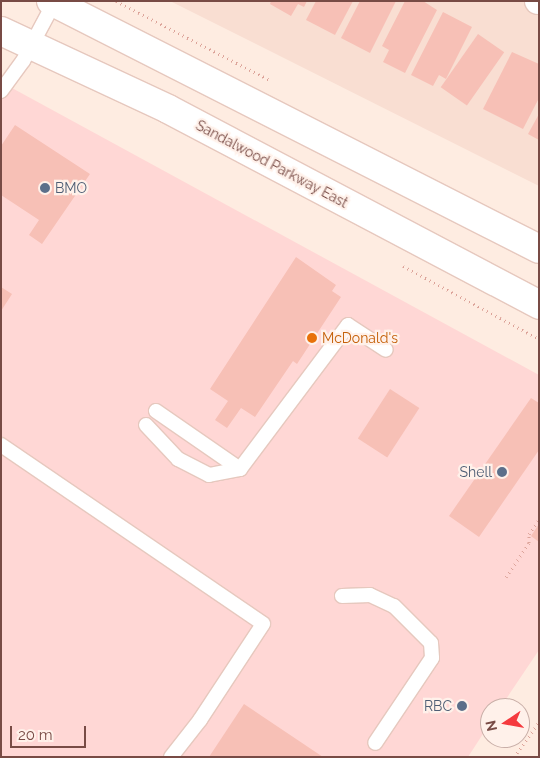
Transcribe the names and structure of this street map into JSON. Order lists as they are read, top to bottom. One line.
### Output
{"streets":{"main road":["Sandalwood Parkway East"]},"places":["BMO","McDonald's","Shell","RBC"],"scale_bar":"20 m","north":"left"}
